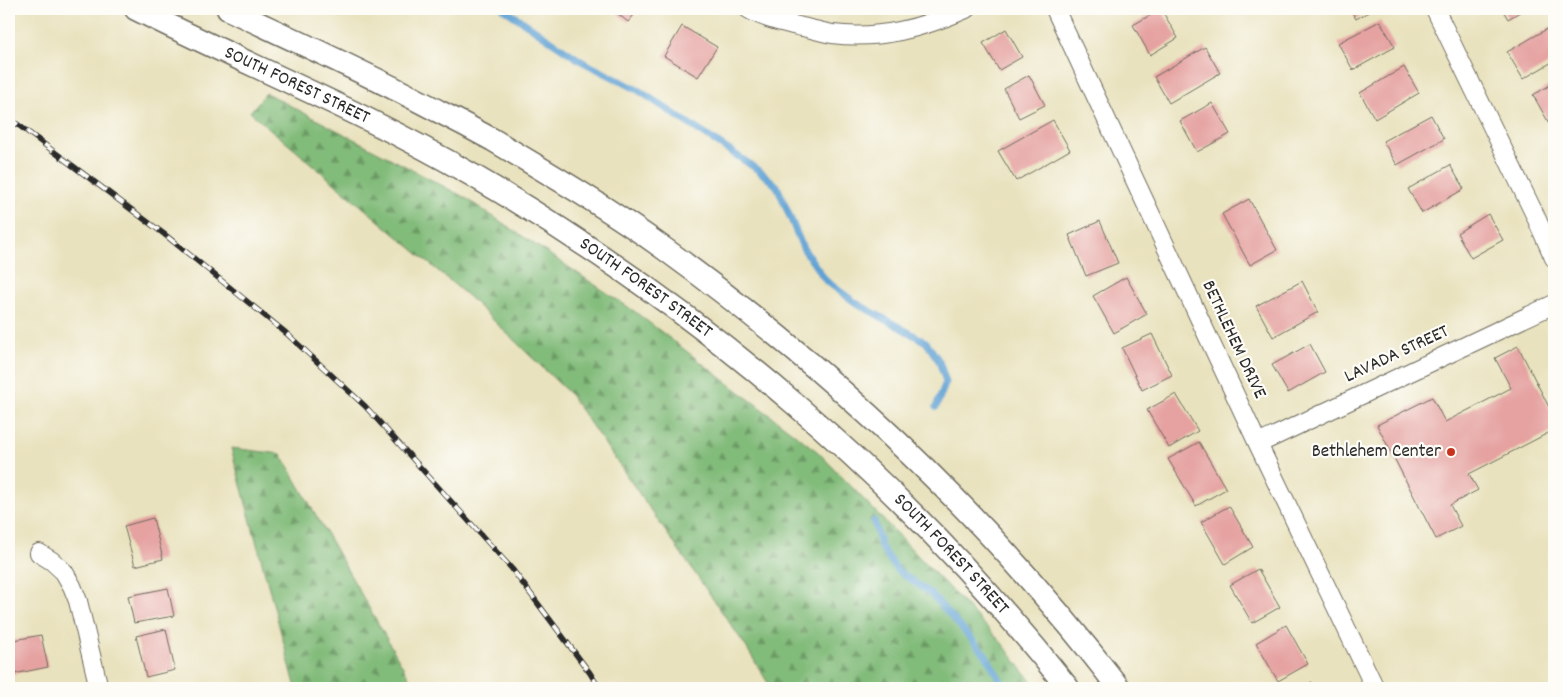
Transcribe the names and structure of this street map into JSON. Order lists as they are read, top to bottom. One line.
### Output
{"streets":{"street":["SOUTH FOREST STREET","BETHLEHEM DRIVE","LAVADA STREET"]},"crossings":[["BETHLEHEM DRIVE","LAVADA STREET"]],"places":["Bethlehem Center"]}
